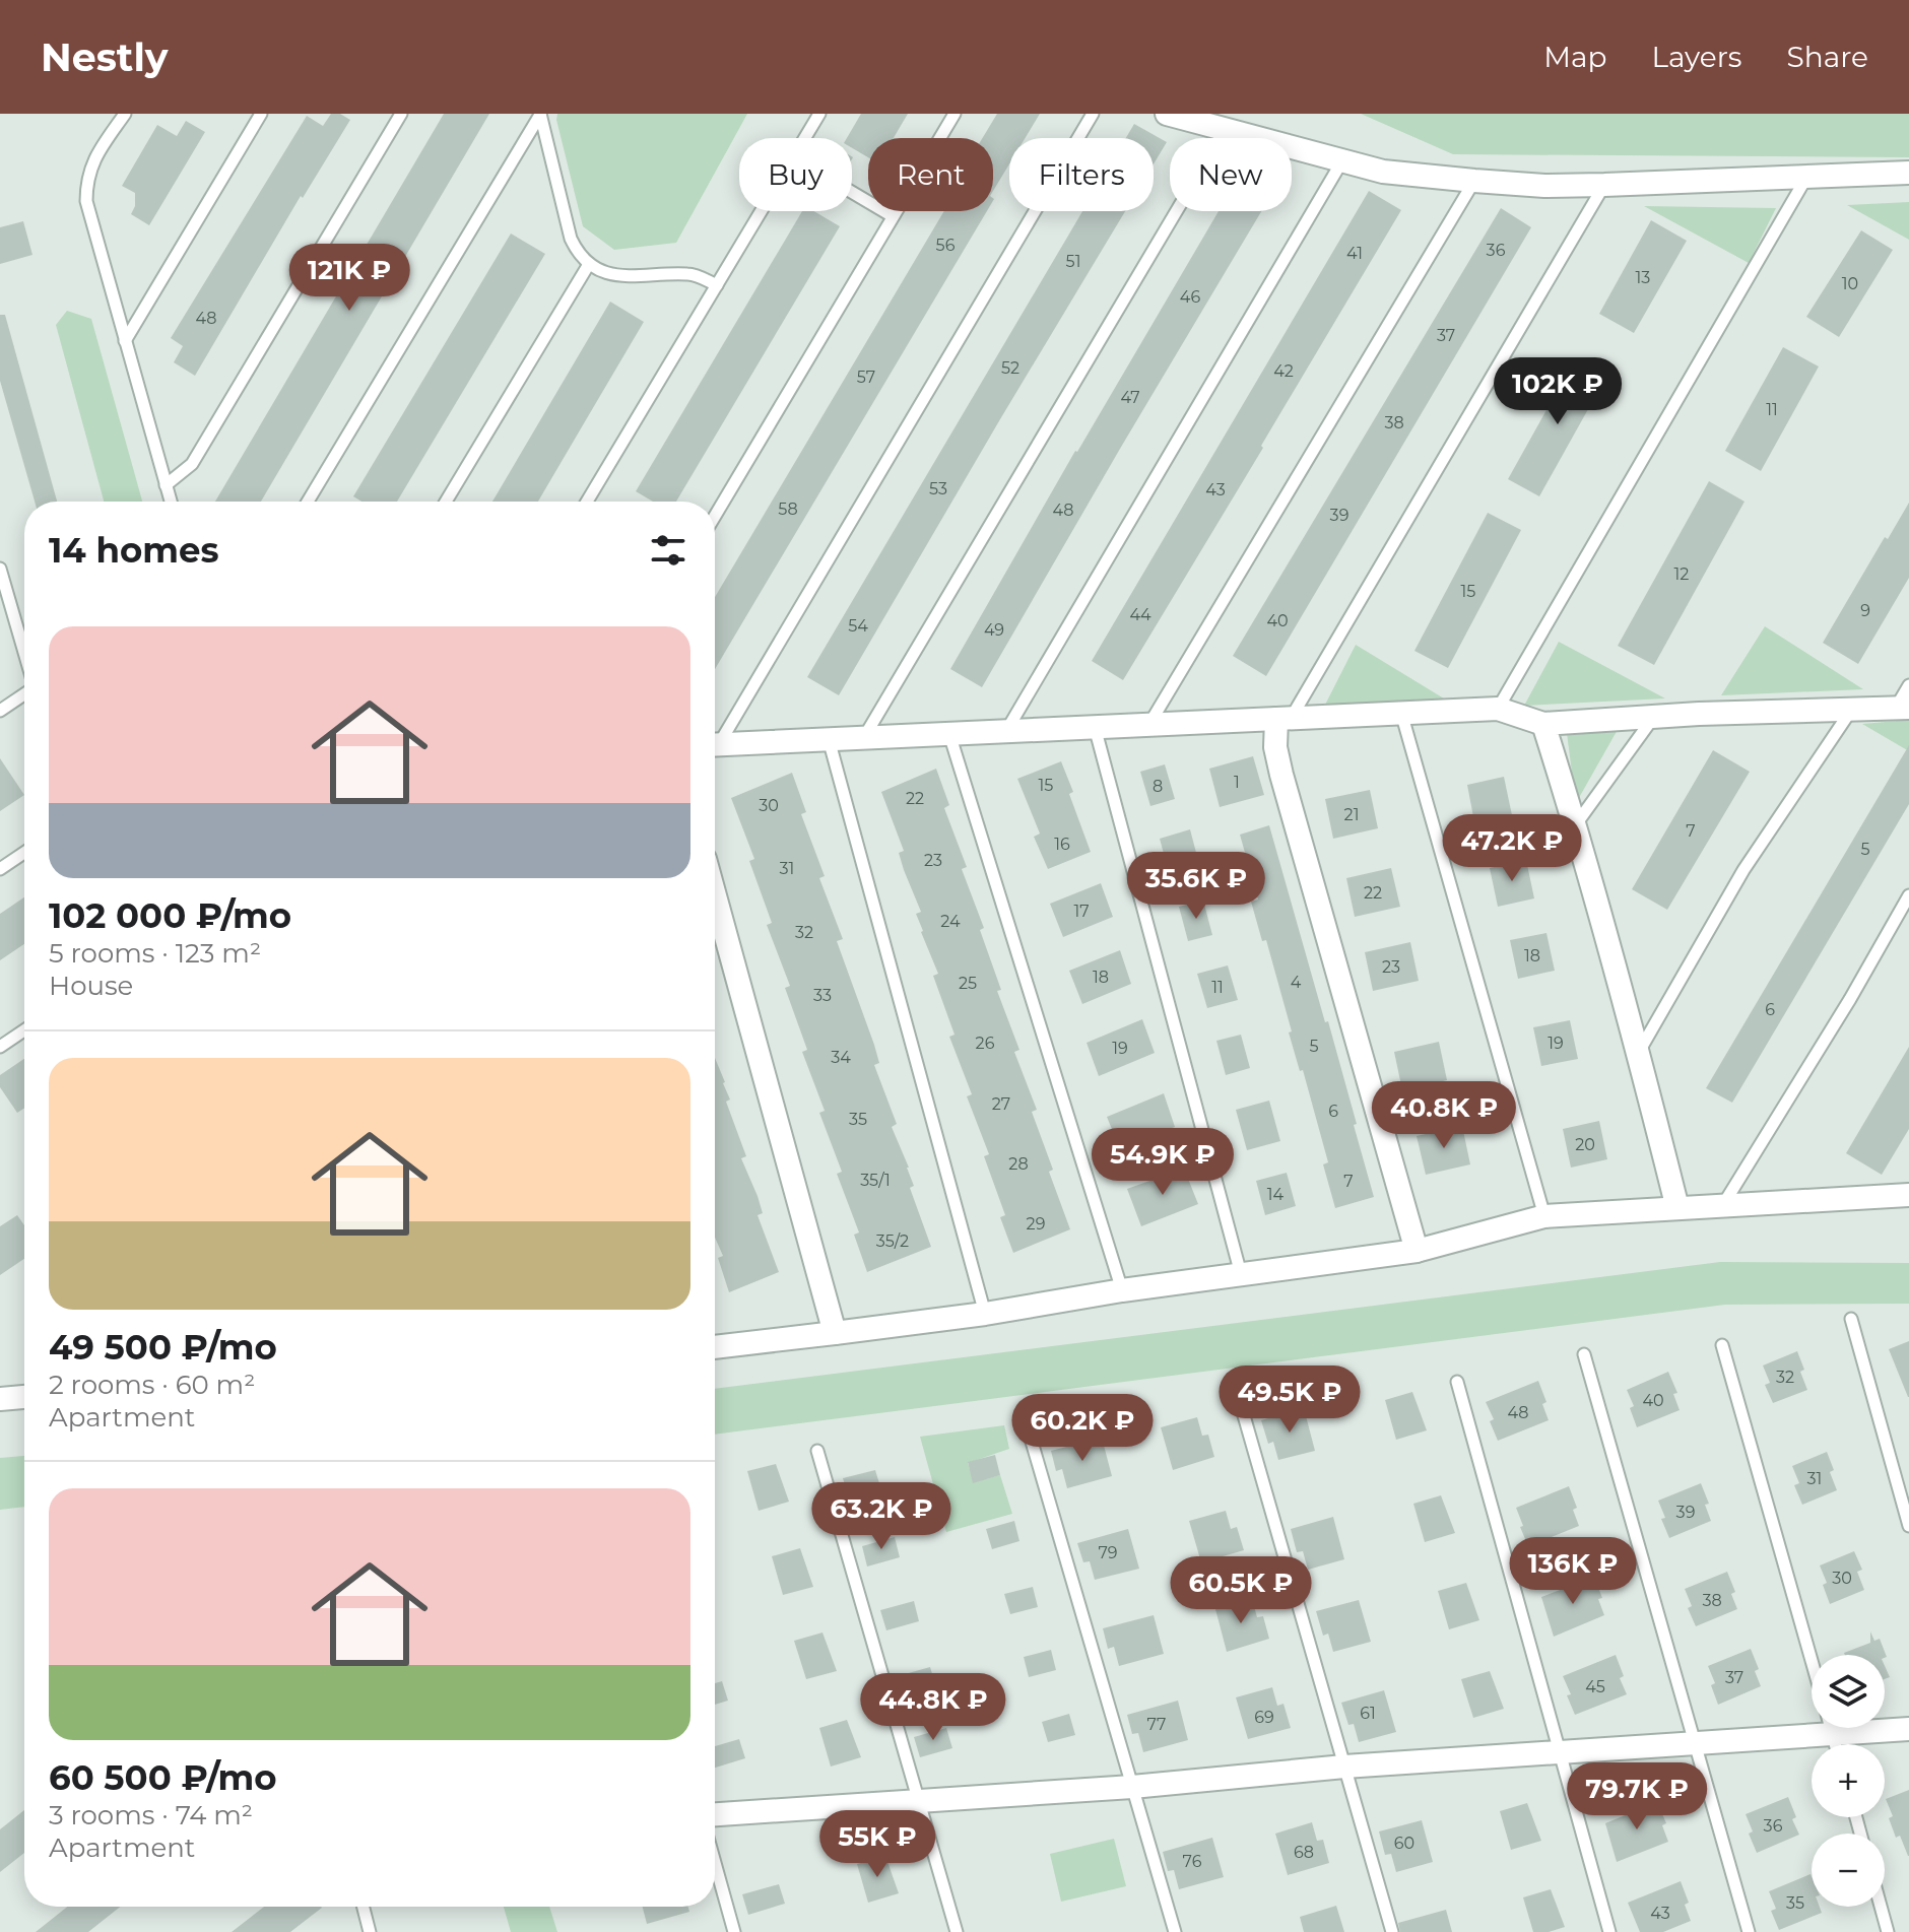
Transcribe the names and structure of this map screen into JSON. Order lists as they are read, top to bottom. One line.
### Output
{"house_numbers":["56","36","41","51","13","10","46","48","37","52","42","57","47","11","38","53","43","58","48","39","12","15","9","44","40","54","49","1","15","8","22","30","21","7","16","5","23","31","22","17","24","32","18","23","18","4","25","11","33","6","26","19","5","19","34","27","6","35","20","28","35/1","7","14","29","35/2","32","40","48","31","39","79","30","38","37","45","61","69","77","36","60","68","76","35","43"],"page":{"header":"Nestly","nav":["Map","Layers","Share"],"chip":["Buy","Rent","Filters","New"],"price":["121K ₽","102K ₽","47.2K ₽","35.6K ₽","40.8K ₽","54.9K ₽","49.5K ₽","60.2K ₽","63.2K ₽","136K ₽","60.5K ₽","44.8K ₽","79.7K ₽","55K ₽"],"heading":"14 homes","list":[{"name":"102 000 ₽/mo","note":"5 rooms · 123 m² · House"},{"name":"49 500 ₽/mo","note":"2 rooms · 60 m² · Apartment"},{"name":"60 500 ₽/mo","note":"3 rooms · 74 m² · Apartment"}],"map_buttons":["+","−"]}}
